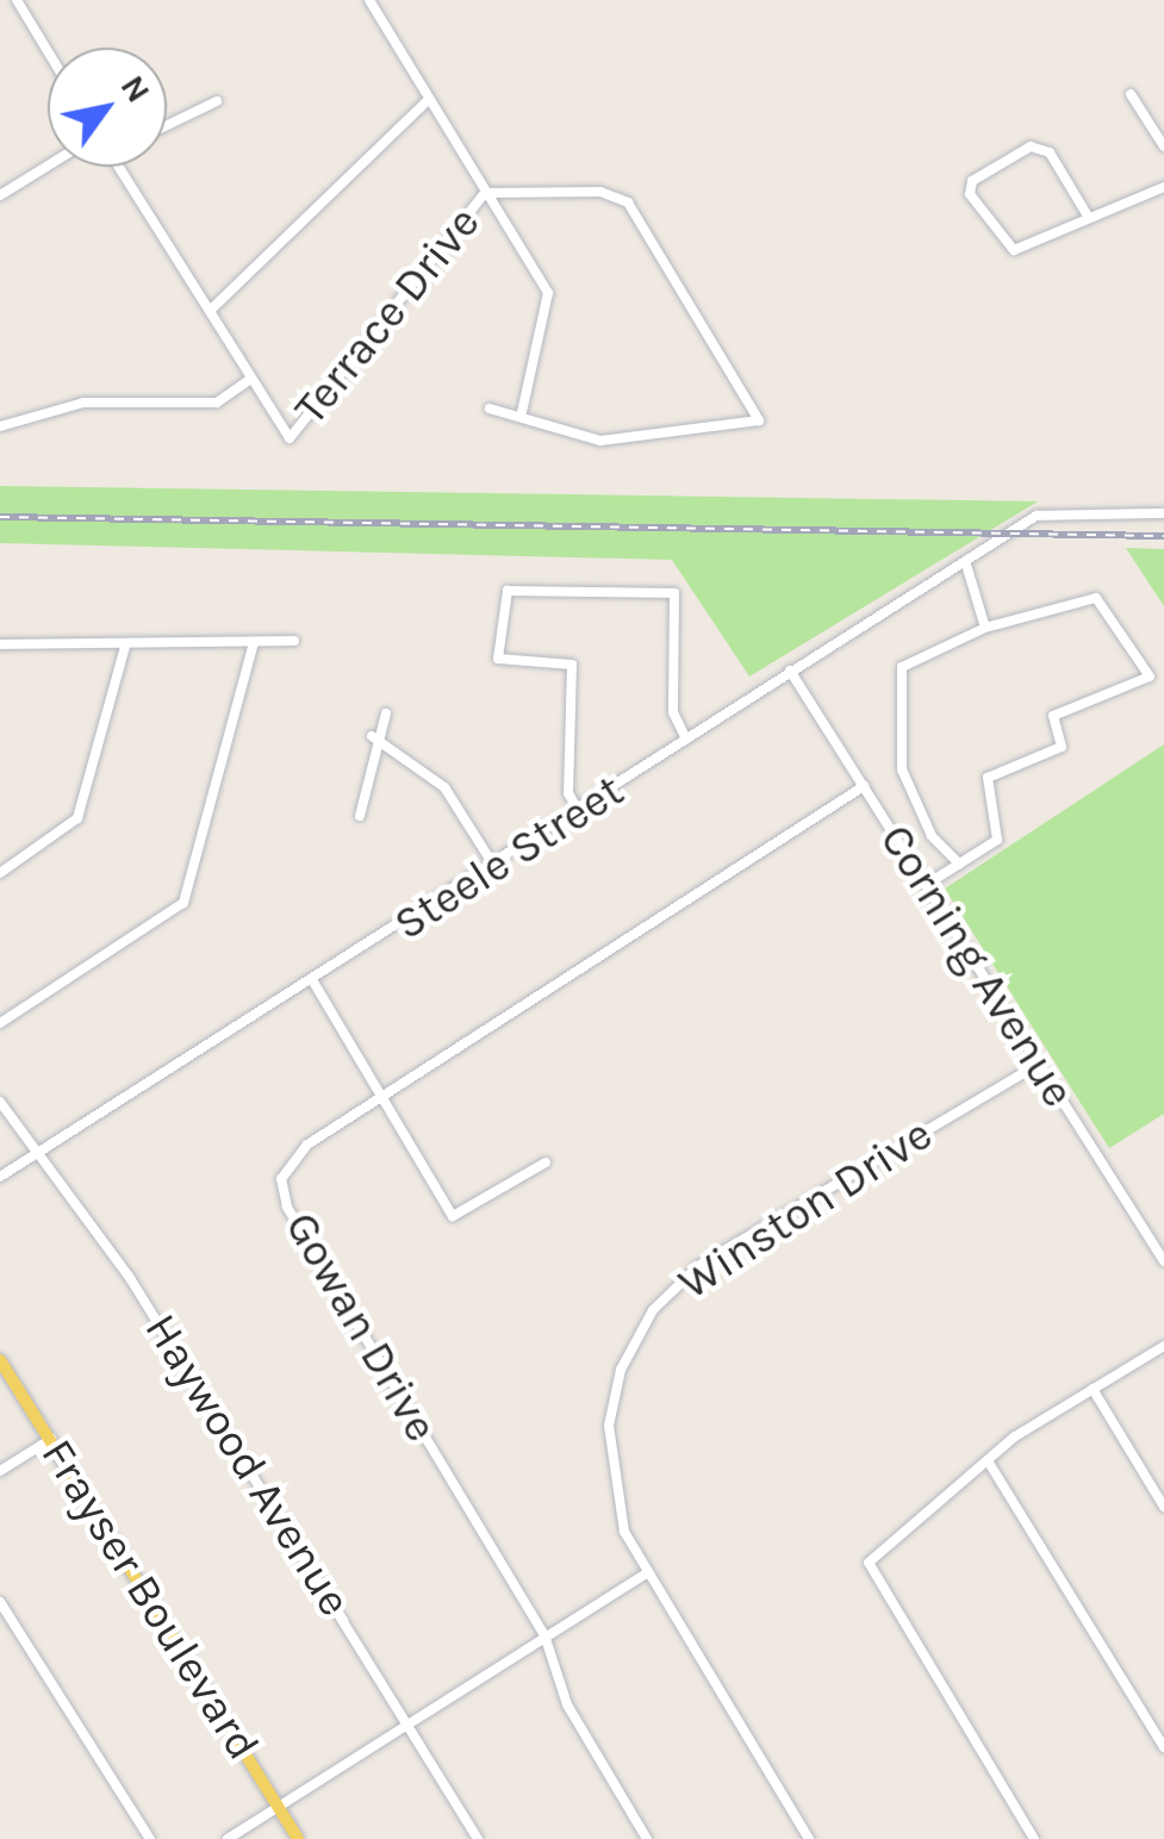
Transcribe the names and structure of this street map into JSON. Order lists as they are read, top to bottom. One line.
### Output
{"streets":{"main road":["Frayser Boulevard"],"street":["Terrace Drive","Steele Street","Corning Avenue","Winston Drive","Gowan Drive","Haywood Avenue"]},"crossings":[["Steele Street","Corning Avenue"],["Steele Street","Haywood Avenue"],["Corning Avenue","Winston Drive"],["Corning Avenue","Gowan Drive"]],"north":"top right"}
